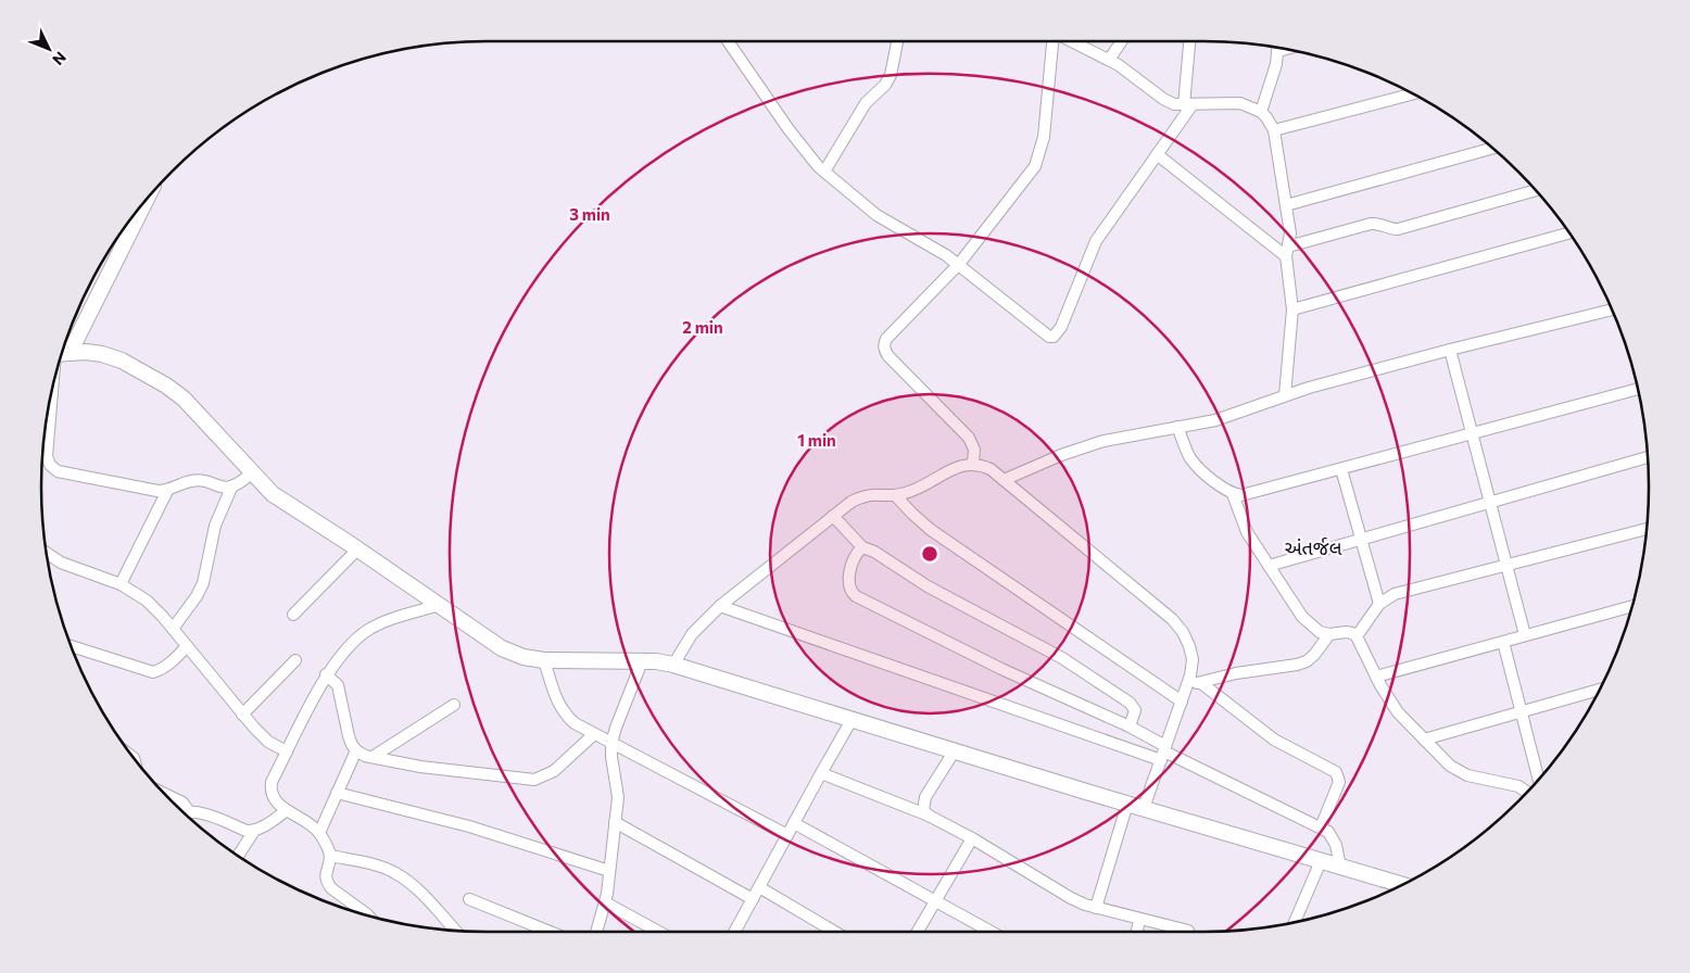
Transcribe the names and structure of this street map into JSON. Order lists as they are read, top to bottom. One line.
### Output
{"districts":["અંતર્જલ"],"north":"bottom right","rings":["3 min","2 min","1 min"]}
